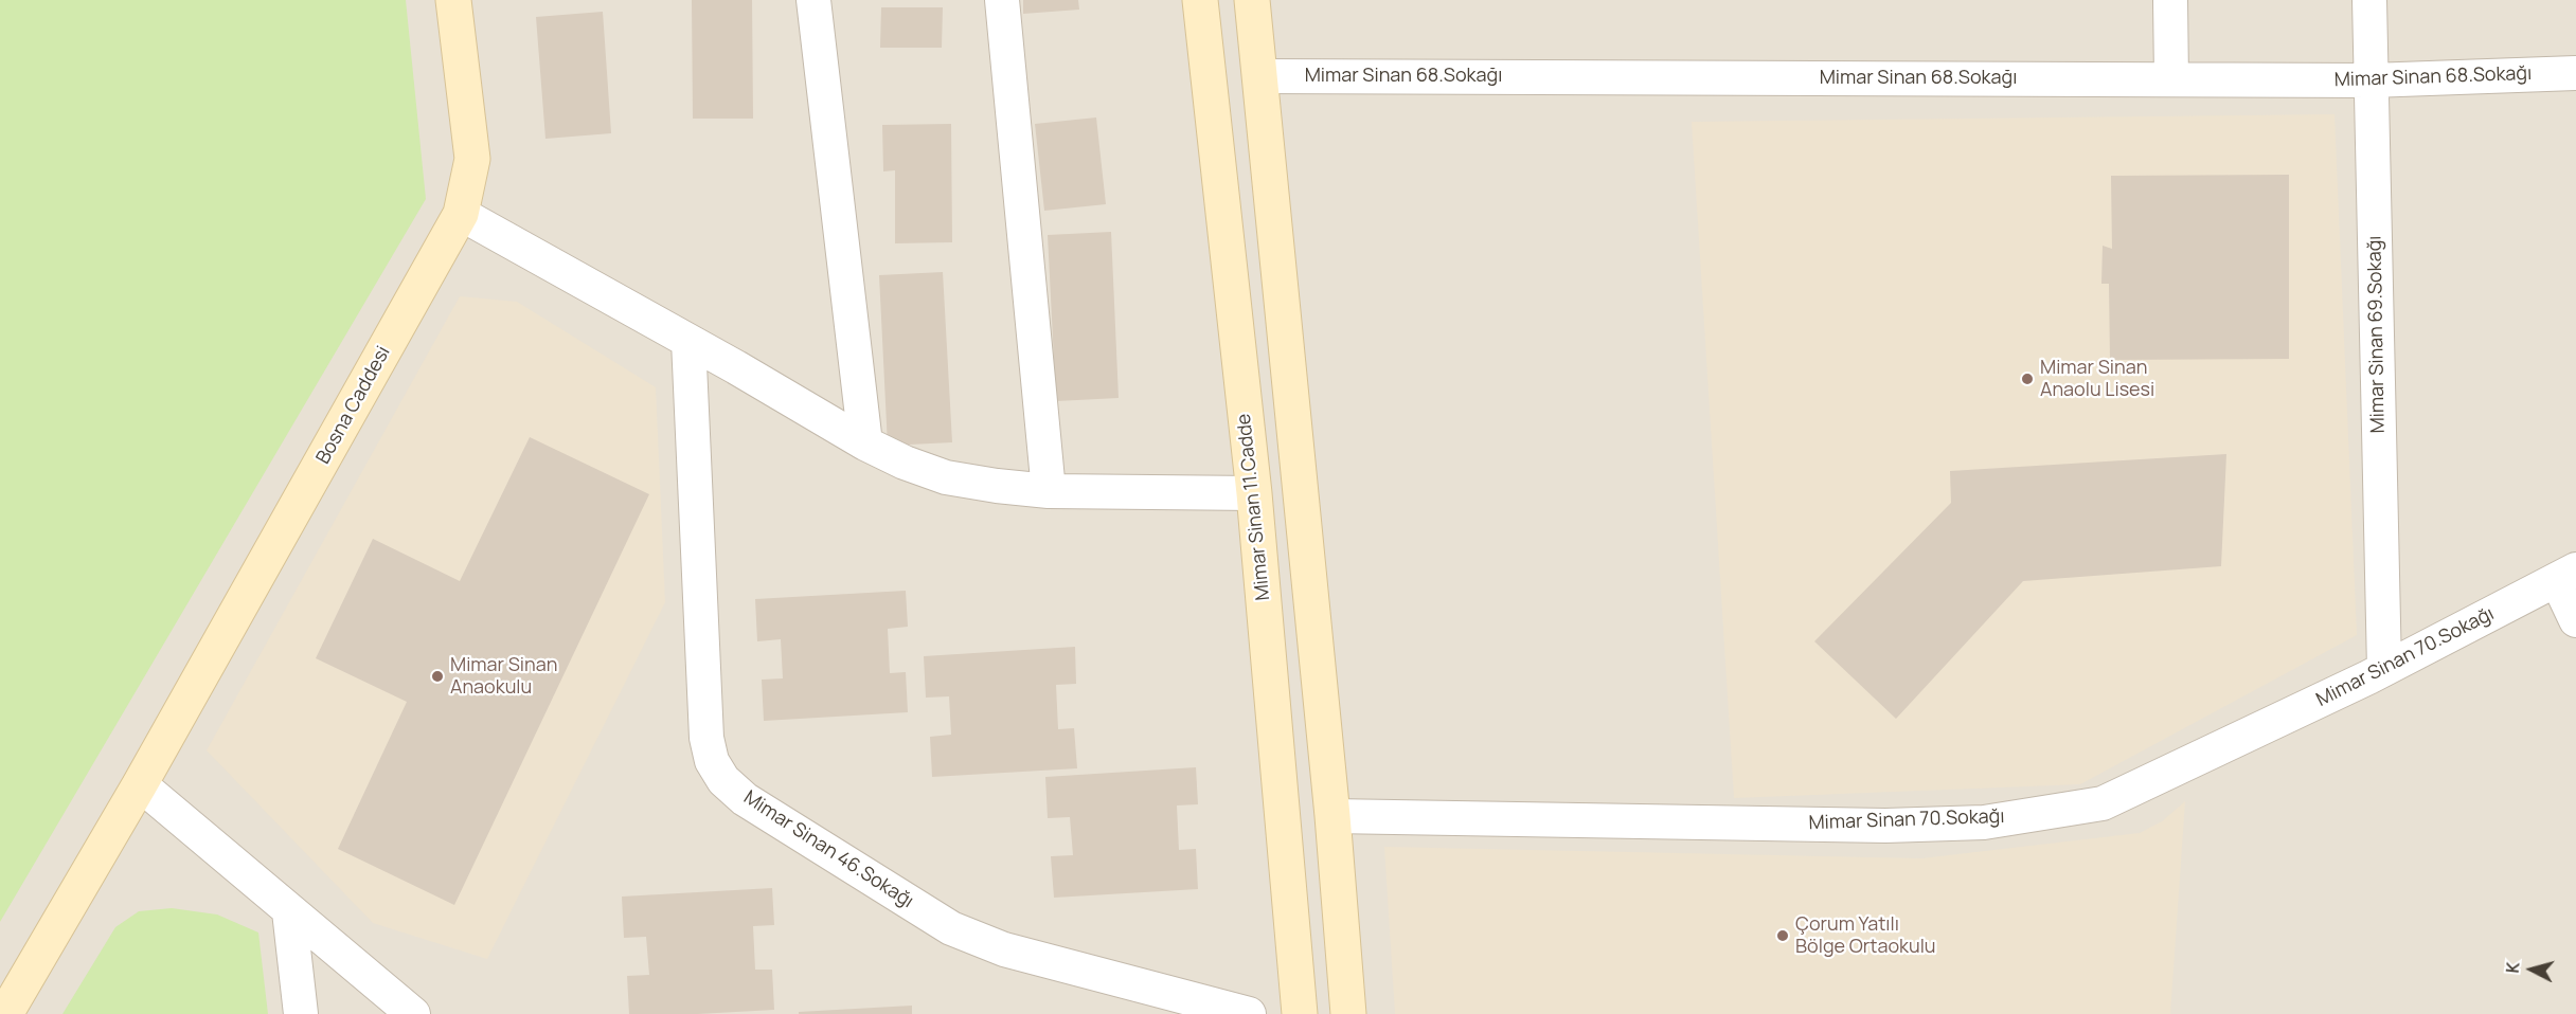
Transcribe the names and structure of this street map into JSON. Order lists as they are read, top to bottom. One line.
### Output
{"streets":{"street":["Mimar Sinan 68.Sokağı","Mimar Sinan 69.Sokağı","Bosna Caddesi","Mimar Sinan 11.Cadde","Mimar Sinan 70.Sokağı","Mimar Sinan 46.Sokağı"]},"crossings":[["Mimar Sinan 68.Sokağı","Mimar Sinan 69.Sokağı"],["Mimar Sinan 69.Sokağı","Mimar Sinan 70.Sokağı"]],"places":["Mimar Sinan Anaolu Lisesi","Mimar Sinan Anaokulu","Çorum Yatılı Bölge Ortaokulu"],"north":"left"}
